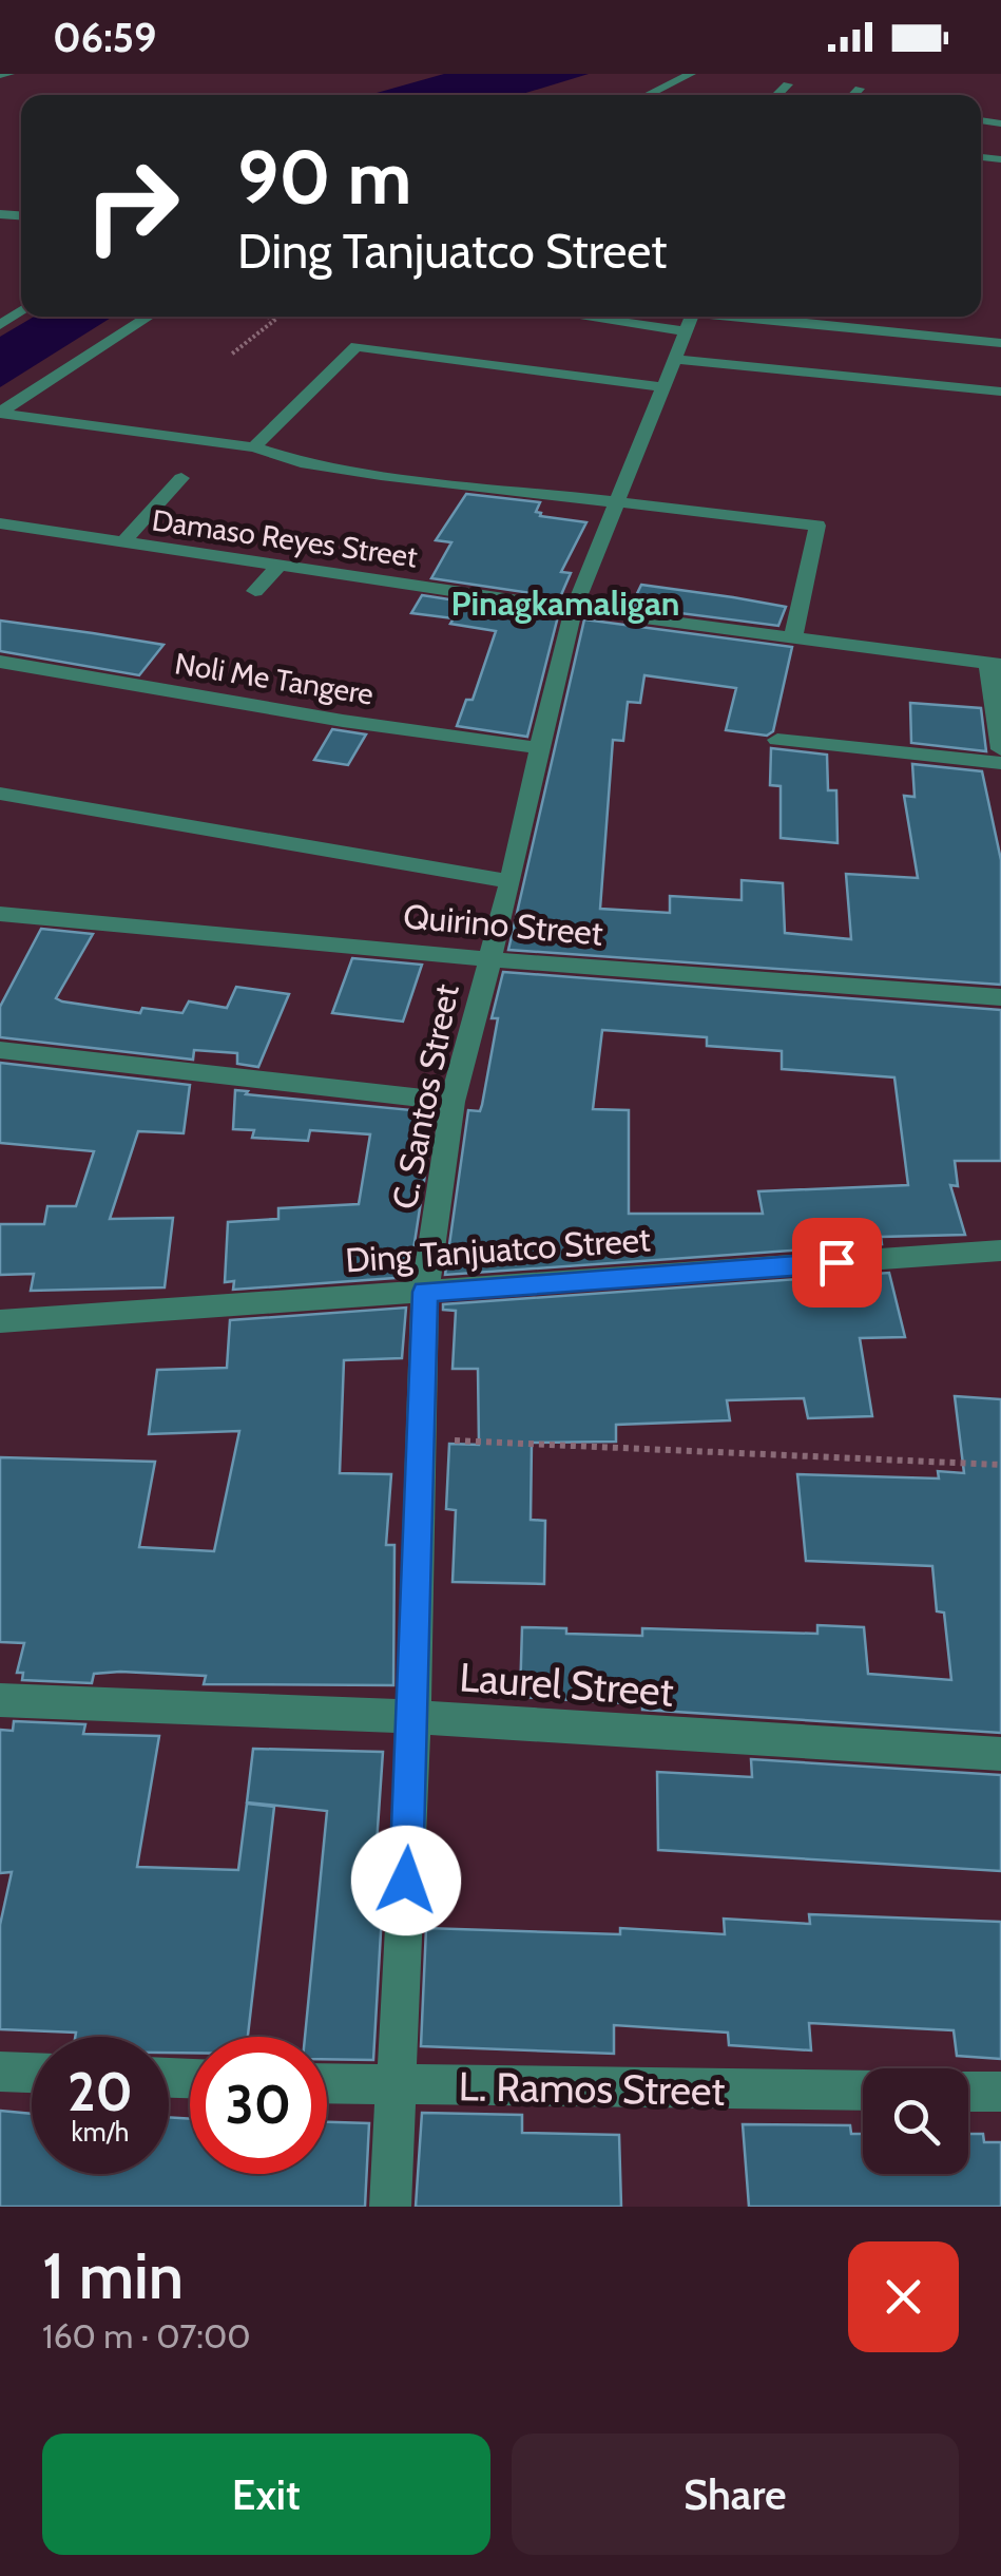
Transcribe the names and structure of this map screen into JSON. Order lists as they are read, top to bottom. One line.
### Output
{"streets":{"street":["Damaso Reyes Street","Noli Me Tangere","Quirino Street","C. Santos Street","Ding Tanjuatco Street","Laurel Street","L. Ramos Street"]},"crossings":[["Damaso Reyes Street","C. Santos Street"],["Noli Me Tangere","C. Santos Street"],["Quirino Street","C. Santos Street"],["C. Santos Street","Ding Tanjuatco Street"],["C. Santos Street","Laurel Street"],["C. Santos Street","L. Ramos Street"]],"districts":["Pinagkamaligan"],"page":{"status":"06:59","turn":["90 m","Ding Tanjuatco Street"],"speed":"20 km/h","limit":"30","heading":["1 min","160 m · 07:00"],"buttons":["Exit","Share"]}}
